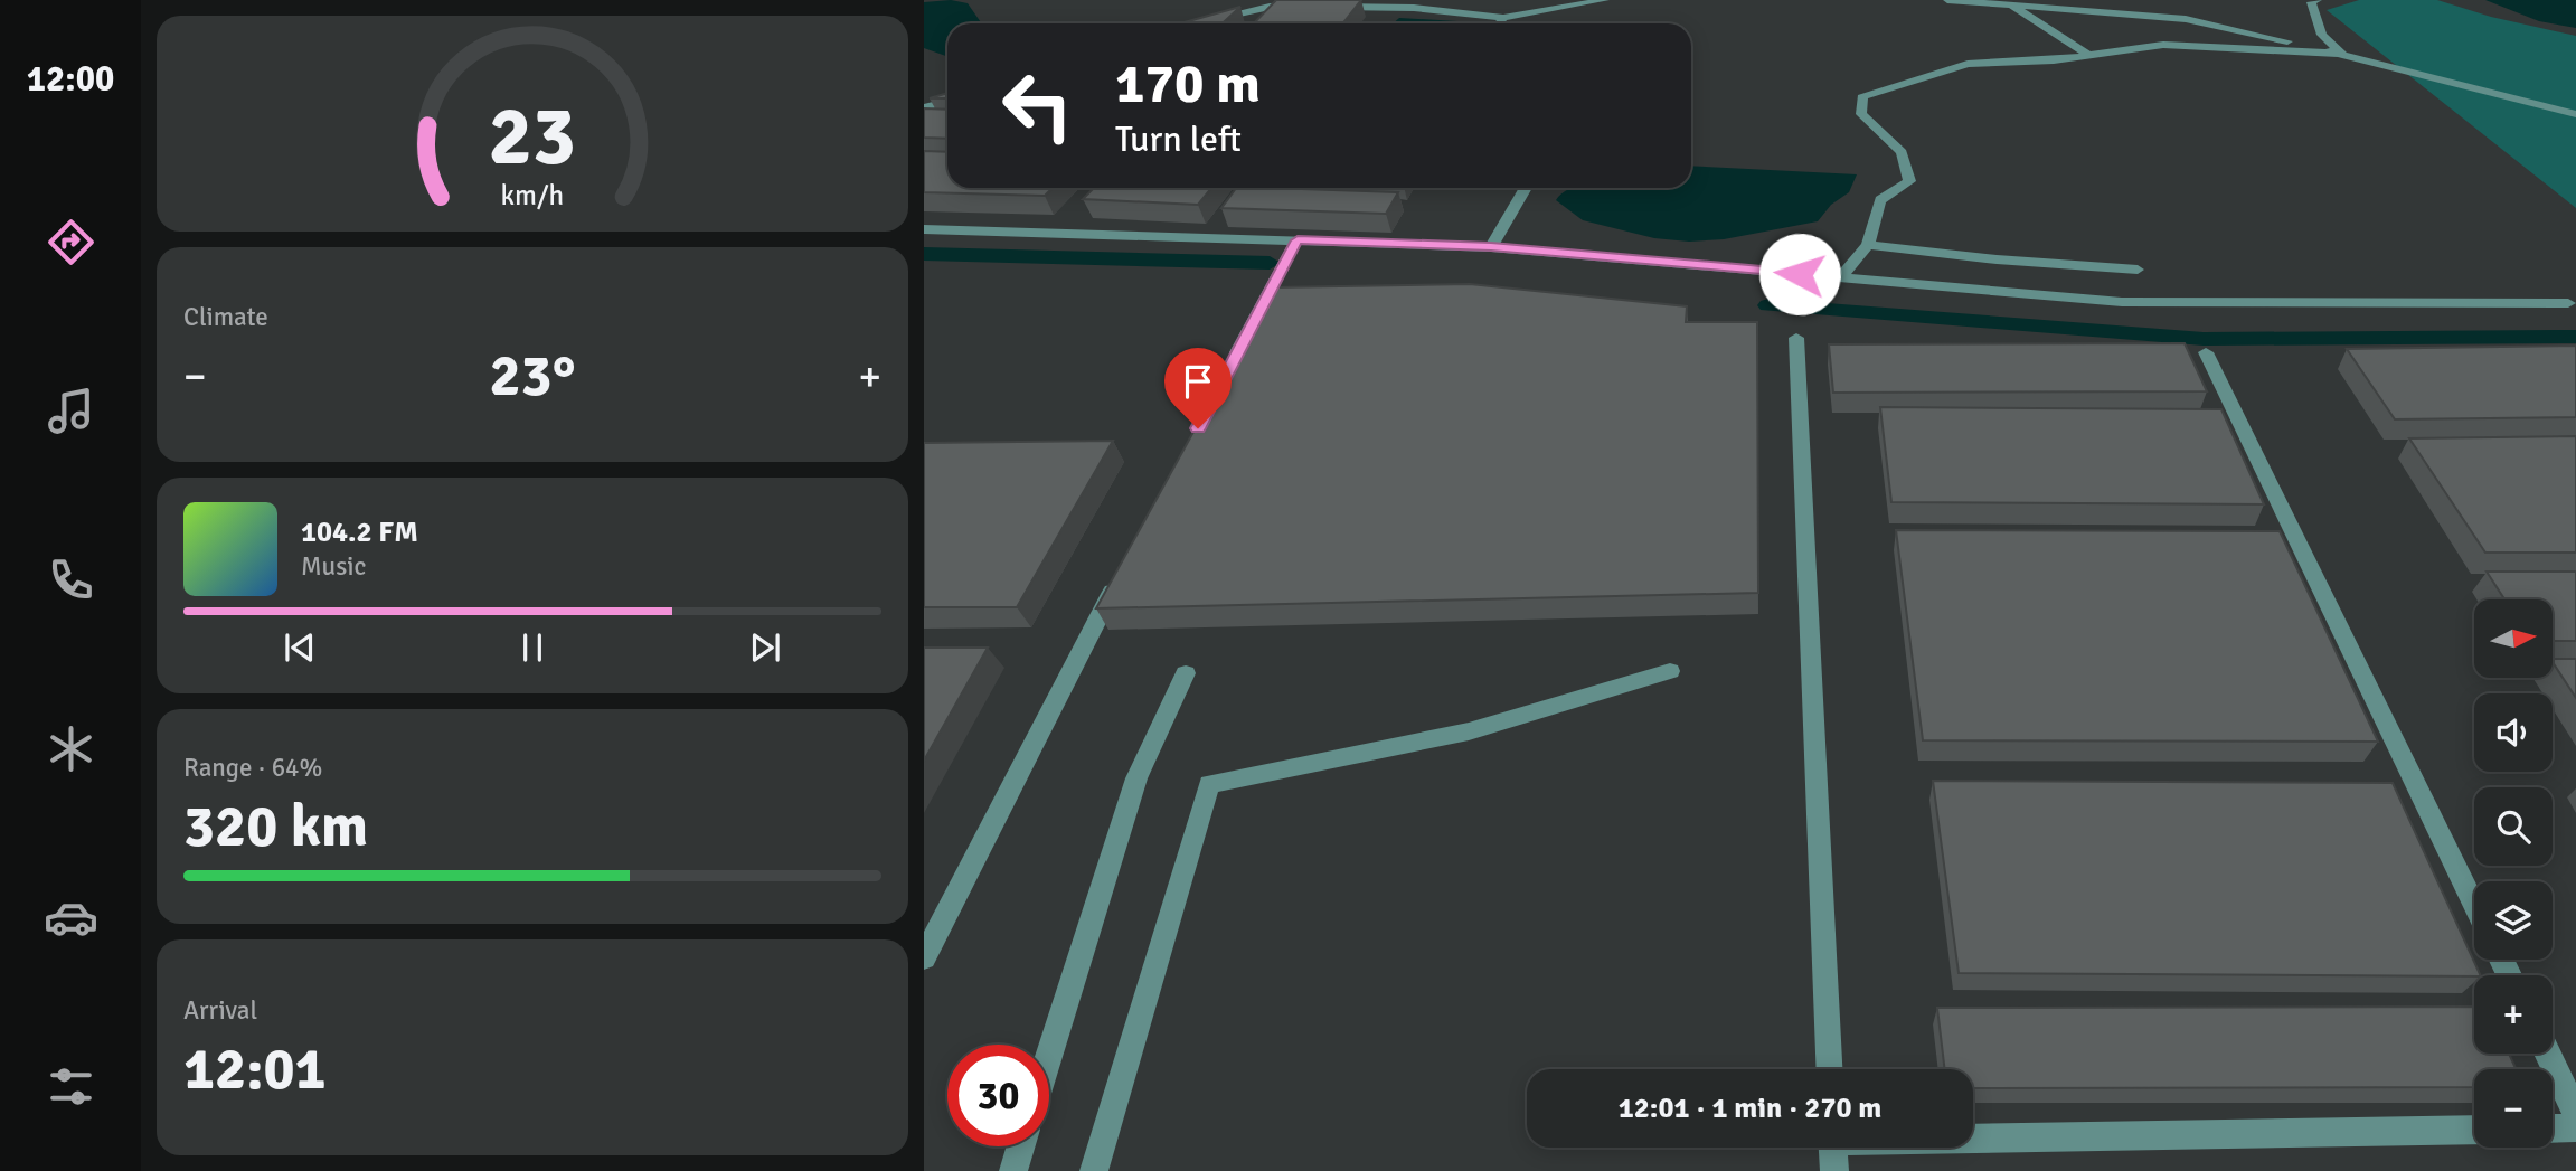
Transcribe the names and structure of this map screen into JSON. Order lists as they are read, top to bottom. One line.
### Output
{"north":"right","page":{"tabs":"12:00","turn":["170 m","Turn left"],"tile":["Climate",["Range · 64%","320 km"],["Arrival","12:01"]],"heat":["−","23°","+"],"song":["104.2 FM","Music"],"map_buttons":["+","−"],"limit":"30","trip":"12:01 · 1 min · 270 m","gauge":["23","km/h"]}}
